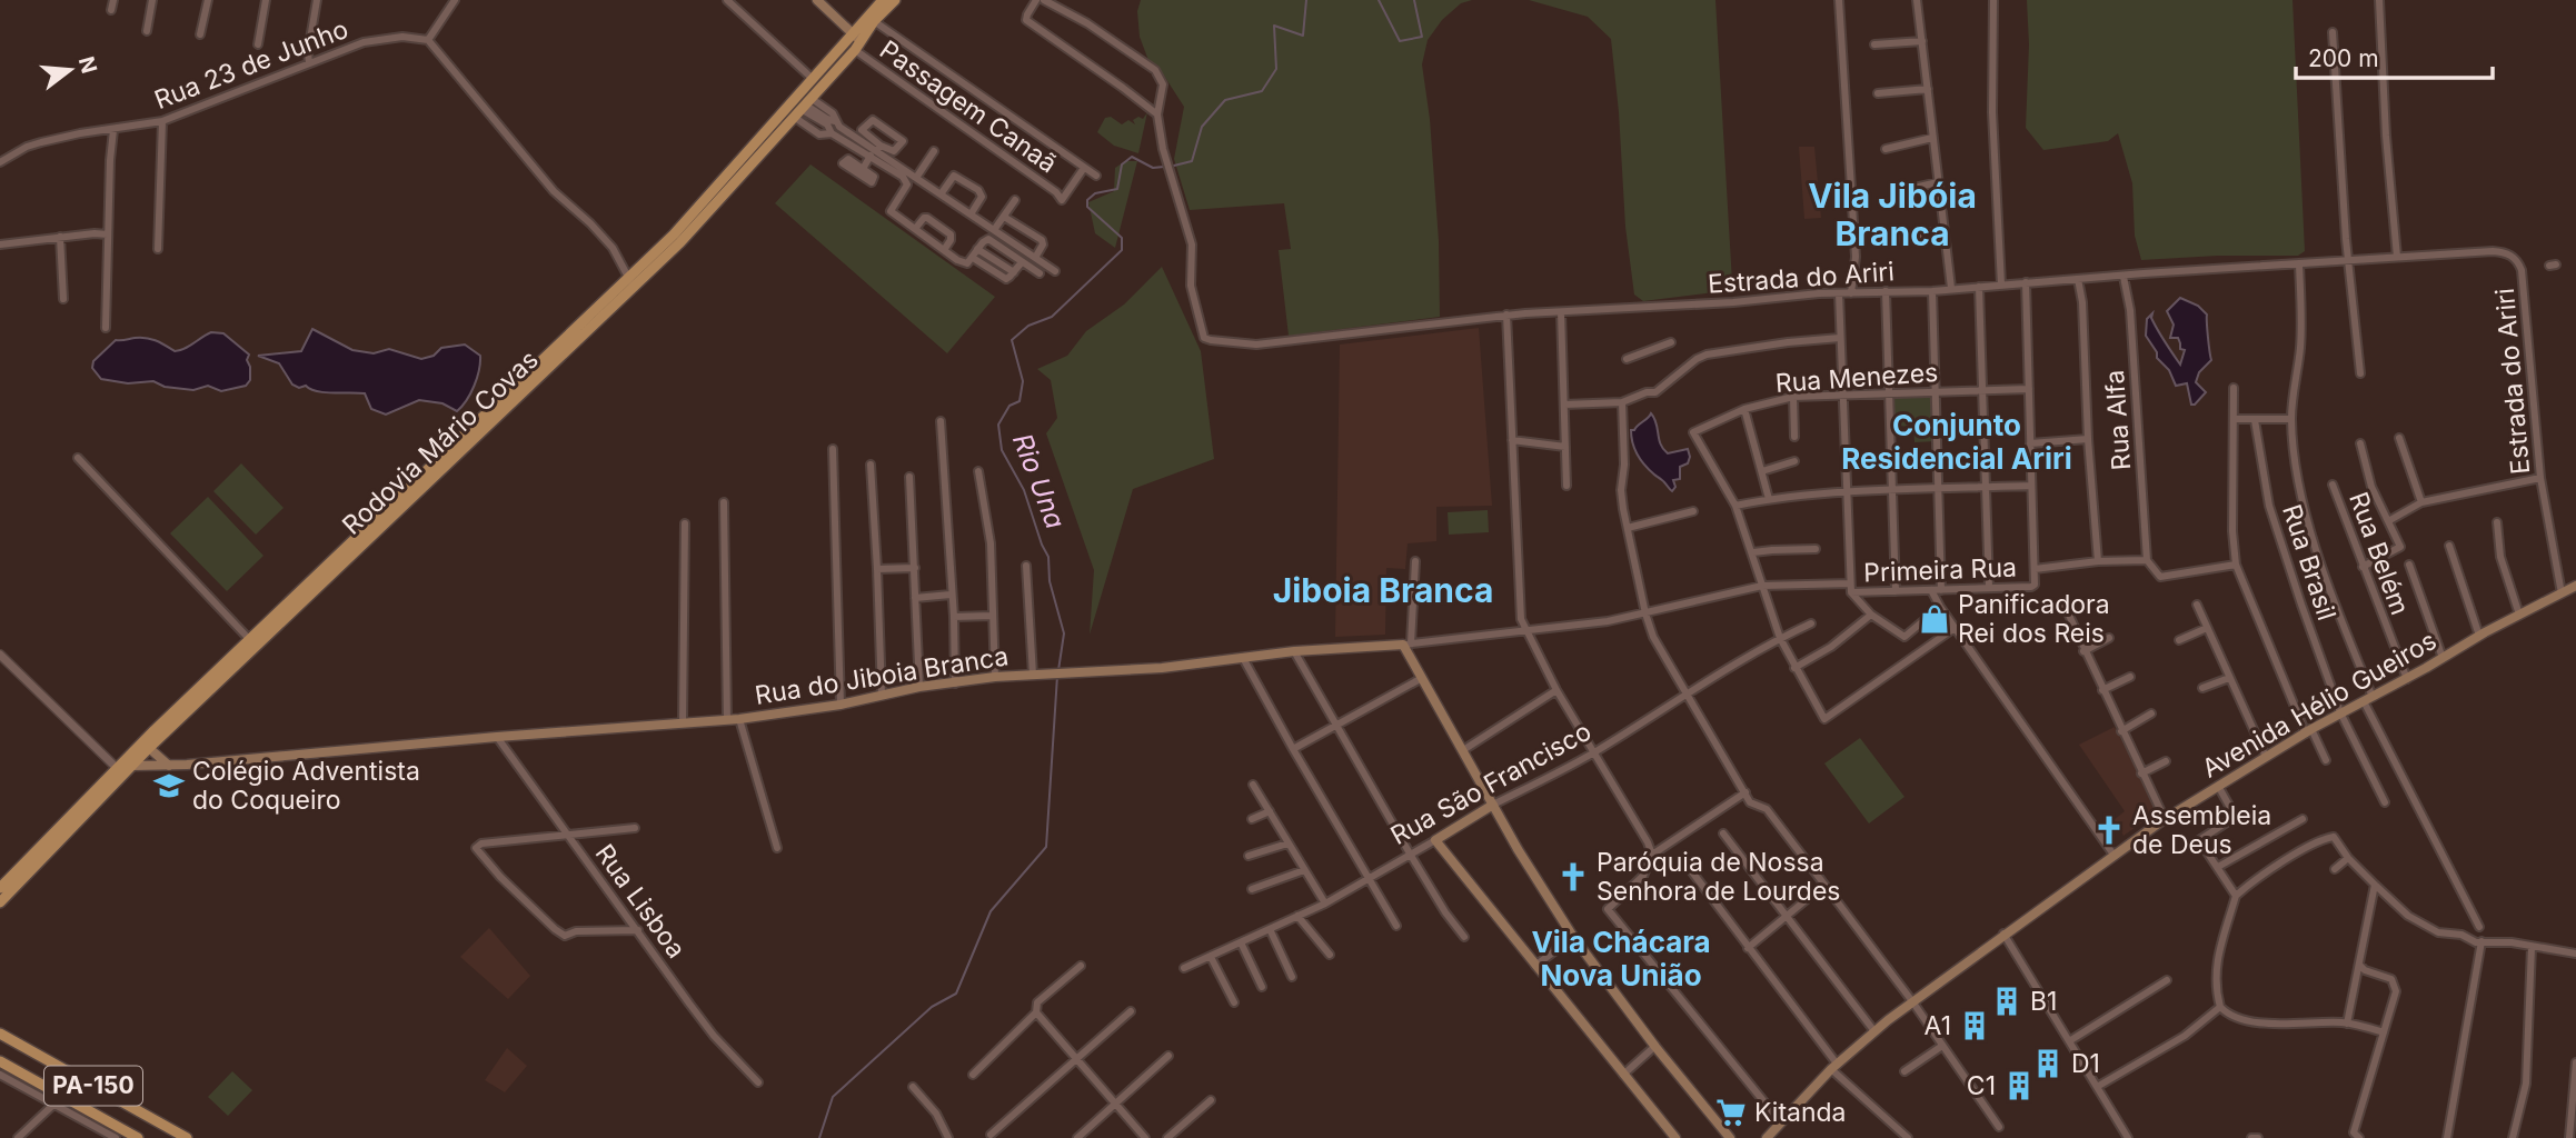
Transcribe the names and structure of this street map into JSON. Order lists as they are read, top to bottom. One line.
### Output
{"streets":{"main road":["Rodovia Mário Covas","Rua do Jiboia Branca","Avenida Hélio Gueiros","Rua São Francisco","PA-150"],"street":["Rua 23 de Junho","Passagem Canaã","Estrada do Ariri","Rua Menezes","Rua Alfa","Rua Belém","Rua Brasil","Primeira Rua","Rua Lisboa"]},"crossings":[["Passagem Canaã","Rodovia Mário Covas"],["Estrada do Ariri","Rua Alfa"],["Estrada do Ariri","Avenida Hélio Gueiros"],["Rodovia Mário Covas","Rua do Jiboia Branca"],["Rua Belém","Avenida Hélio Gueiros"],["Rua Brasil","Avenida Hélio Gueiros"],["Primeira Rua","Rua do Jiboia Branca"],["Rua do Jiboia Branca","Rua Lisboa"]],"districts":["Vila Jibóia Branca","Conjunto Residencial Ariri","Jiboia Branca","Vila Chácara Nova União"],"water":["Rio Una"],"places":{"shop":["Panificadora Rei dos Reis"],"school or university":["Colégio Adventista do Coqueiro"],"church":["Assembleia de Deus","Paróquia de Nossa Senhora de Lourdes"],"building":["B1","A1","D1","C1"],"supermarket":["Kitanda"]},"scale_bar":"200 m","north":"right"}
